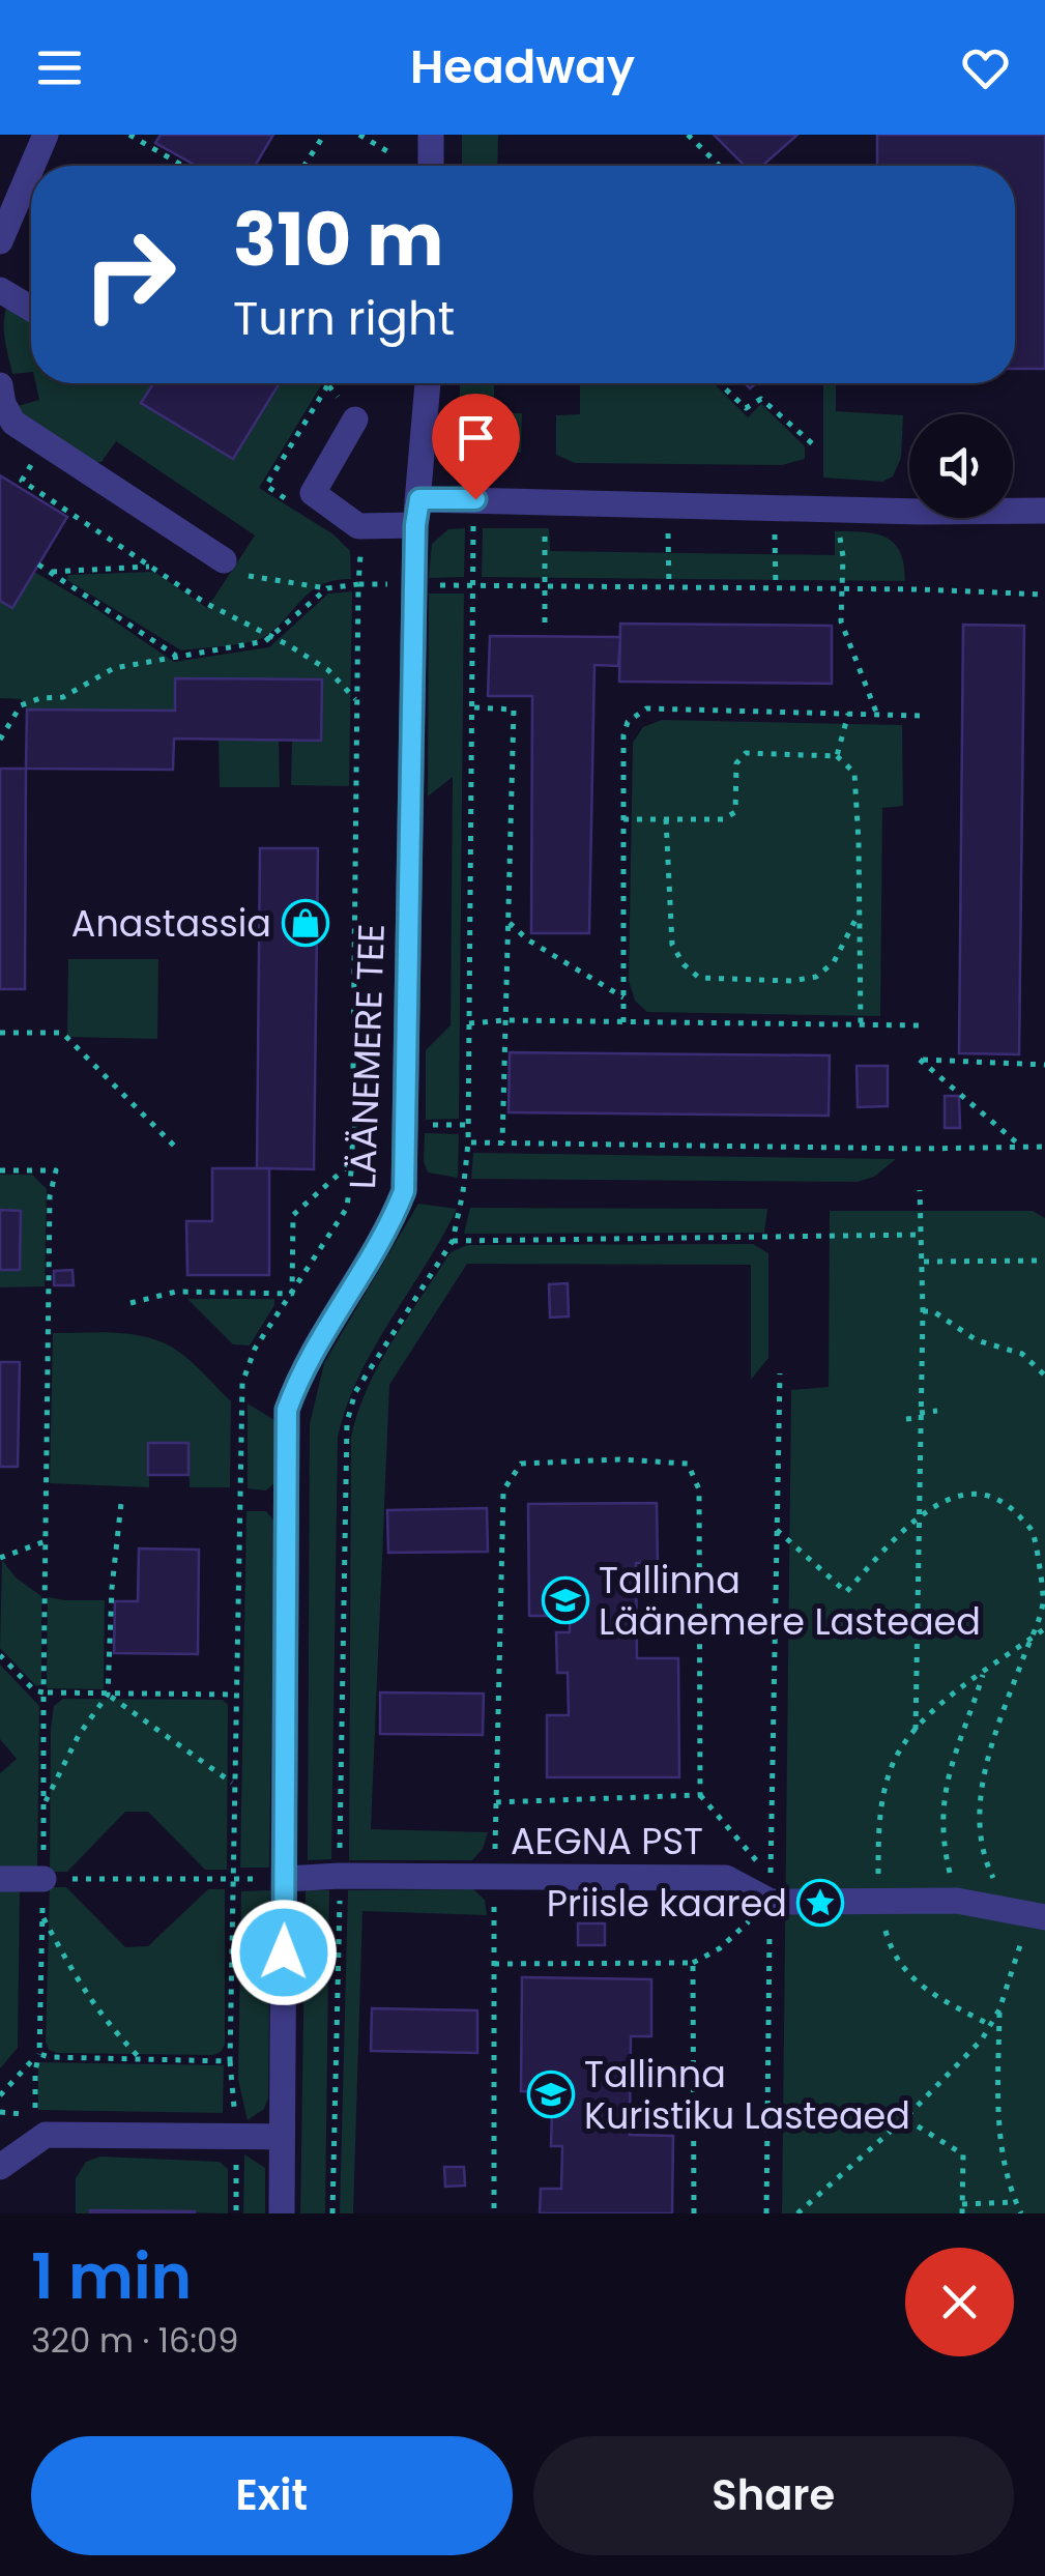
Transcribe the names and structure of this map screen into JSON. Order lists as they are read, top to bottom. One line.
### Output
{"streets":{"street":["LÄÄNEMERE TEE","AEGNA PST"]},"crossings":[["LÄÄNEMERE TEE","AEGNA PST"]],"places":{"shop":["Anastassia"],"school or university":["Tallinna Läänemere Lasteaed","Tallinna Kuristiku Lasteaed"],"place":["Priisle kaared"]},"page":{"header":"Headway","turn":["310 m","Turn right"],"heading":["1 min","320 m · 16:09"],"buttons":["Exit","Share"]}}
